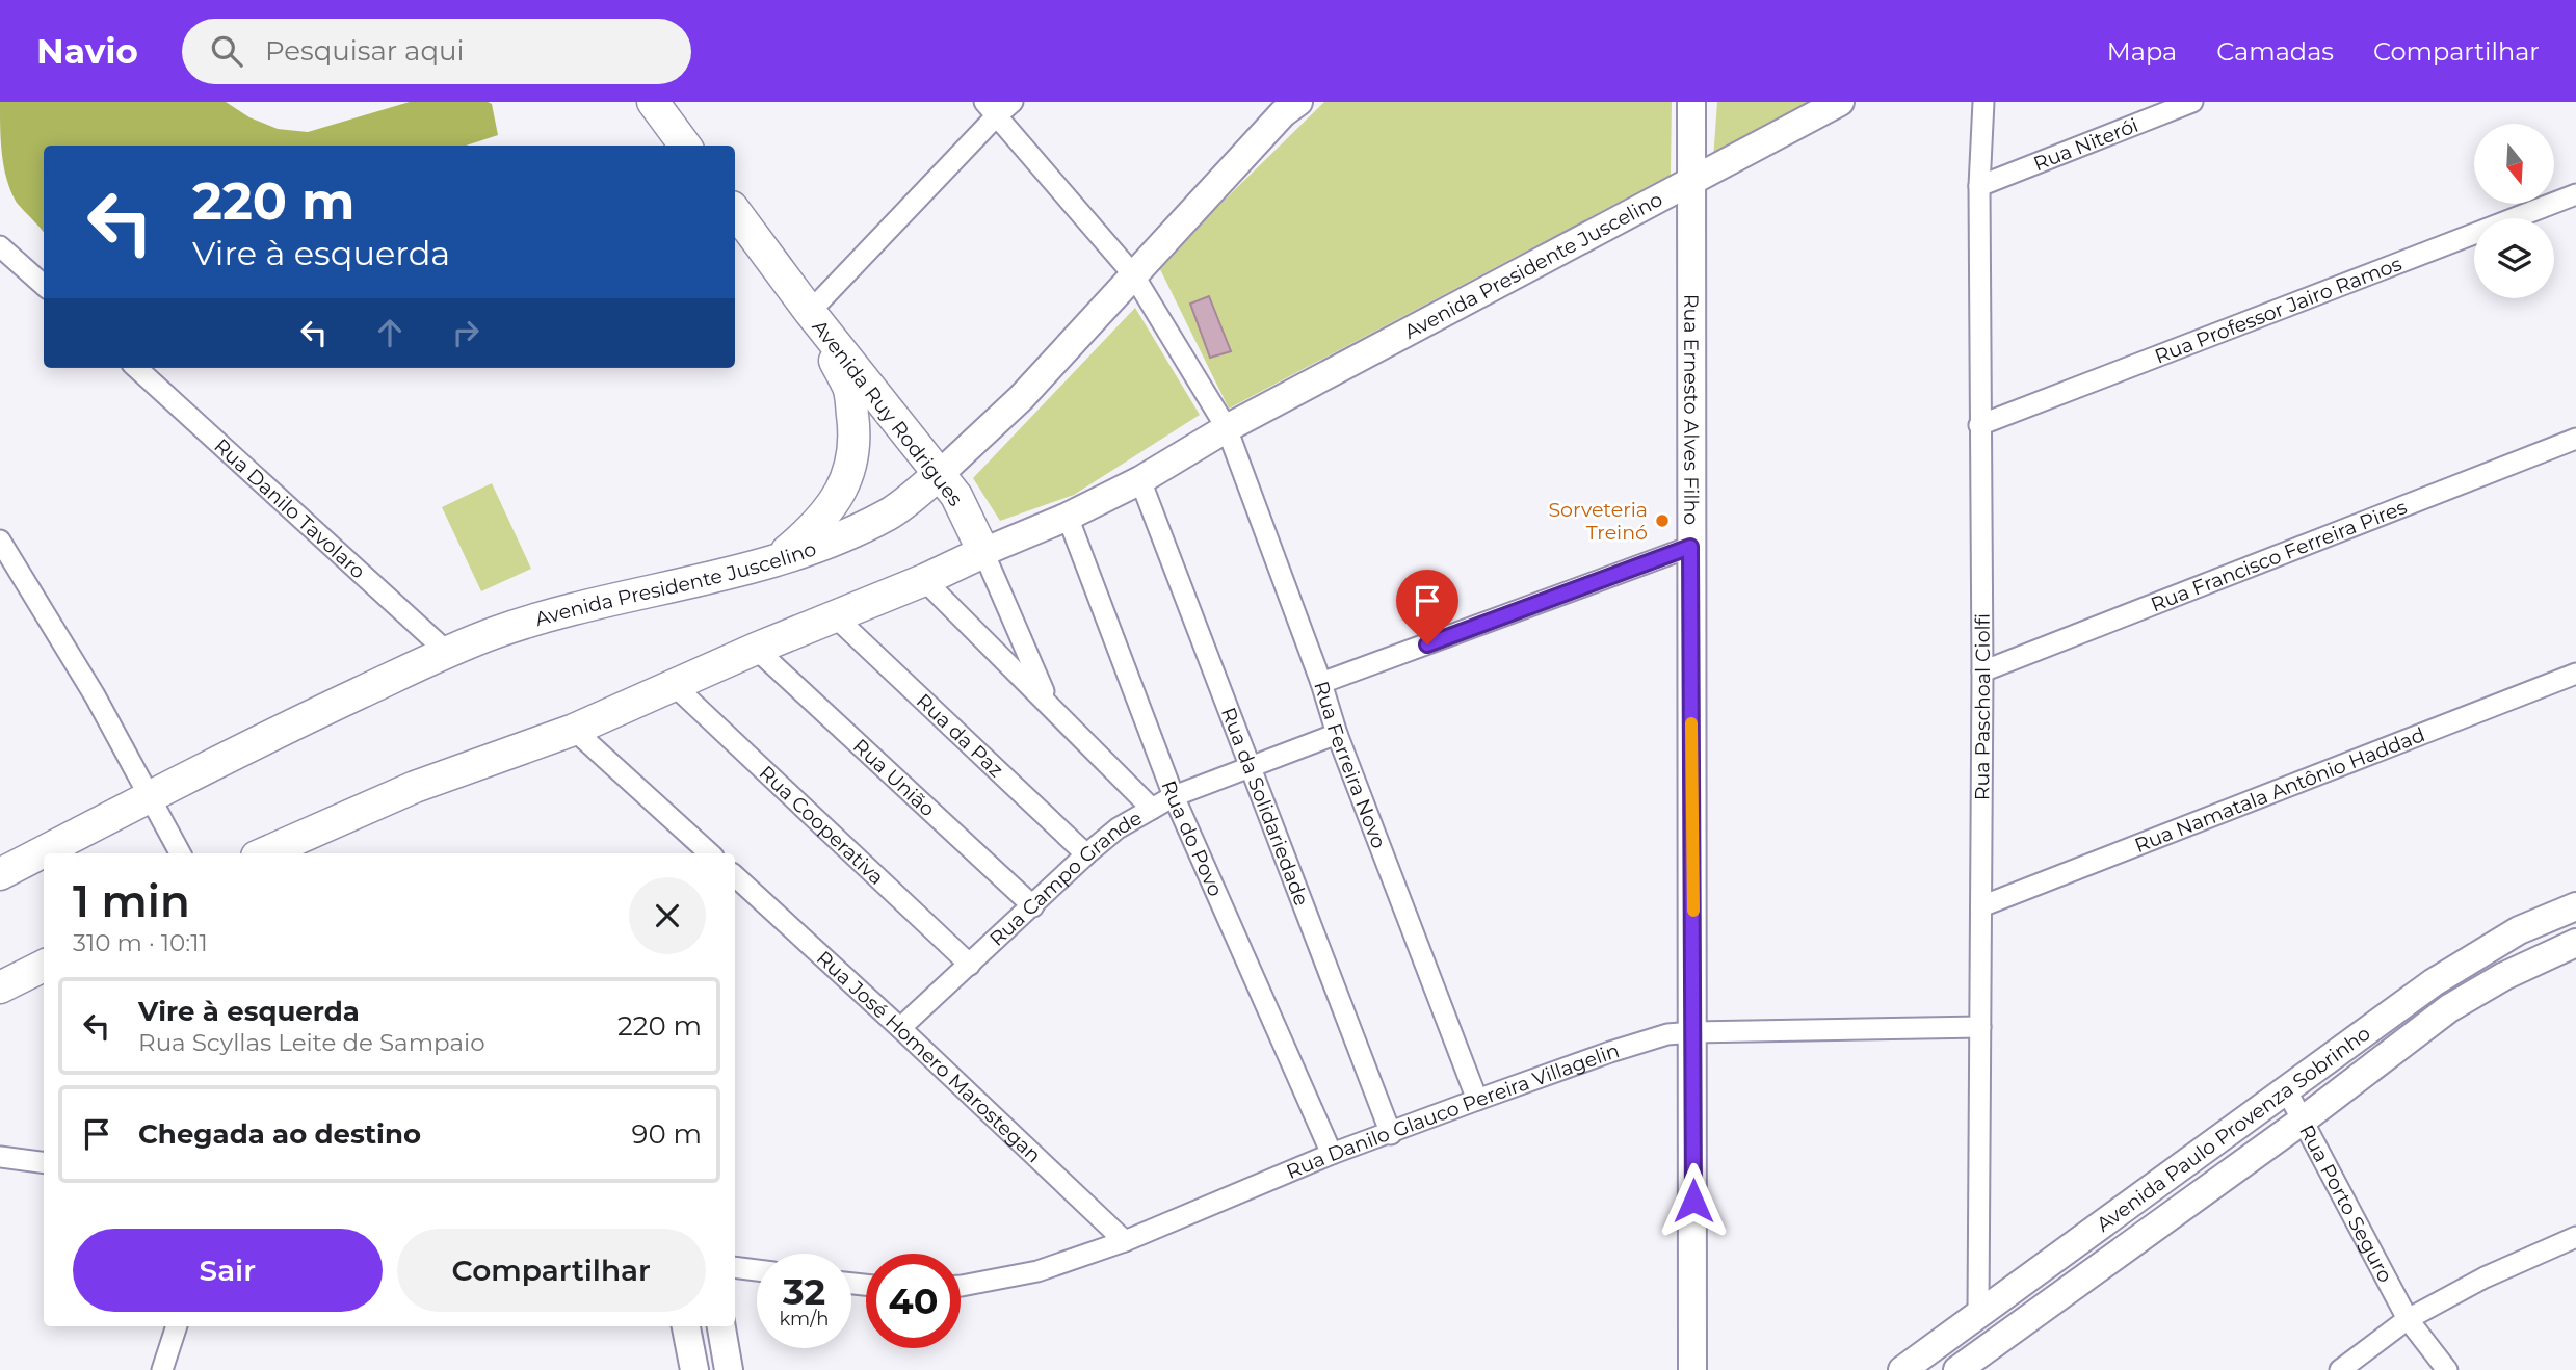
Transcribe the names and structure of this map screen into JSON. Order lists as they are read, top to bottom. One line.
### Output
{"streets":{"main road":["Avenida Presidente Juscelino","Rua Ernesto Alves Filho","Avenida Ruy Rodrigues","Avenida Paulo Provenza Sobrinho"],"street":["Rua Niterói","Rua Professor Jairo Ramos","Rua Danilo Tavolaro","Rua Francisco Ferreira Pires","Rua Paschoal Ciolfi","Rua da Paz","Rua Ferreira Novo","Rua União","Rua Namatala Antônio Haddad","Rua da Solidariedade","Rua Cooperativa","Rua do Povo","Rua Campo Grande","Rua José Homero Marostegan","Rua Danilo Glauco Pereira Villagelin","Rua Porto Seguro"]},"crossings":[["Rua Niterói","Rua Paschoal Ciolfi"],["Avenida Presidente Juscelino","Rua Ernesto Alves Filho"],["Avenida Presidente Juscelino","Avenida Ruy Rodrigues"],["Avenida Presidente Juscelino","Rua Danilo Tavolaro"],["Avenida Presidente Juscelino","Rua da Paz"],["Avenida Presidente Juscelino","Rua Ferreira Novo"],["Avenida Presidente Juscelino","Rua União"],["Avenida Presidente Juscelino","Rua da Solidariedade"],["Avenida Presidente Juscelino","Rua Cooperativa"],["Avenida Presidente Juscelino","Rua do Povo"],["Rua Professor Jairo Ramos","Rua Paschoal Ciolfi"],["Rua Ernesto Alves Filho","Rua Danilo Glauco Pereira Villagelin"],["Rua Francisco Ferreira Pires","Rua Paschoal Ciolfi"],["Rua Paschoal Ciolfi","Rua Namatala Antônio Haddad"],["Rua Paschoal Ciolfi","Rua Danilo Glauco Pereira Villagelin"],["Rua Paschoal Ciolfi","Avenida Paulo Provenza Sobrinho"],["Rua da Paz","Rua Campo Grande"],["Rua Ferreira Novo","Rua Campo Grande"],["Rua Ferreira Novo","Rua Danilo Glauco Pereira Villagelin"],["Rua União","Rua Campo Grande"],["Rua da Solidariedade","Rua Campo Grande"],["Rua da Solidariedade","Rua Danilo Glauco Pereira Villagelin"],["Rua Cooperativa","Rua Campo Grande"],["Rua do Povo","Rua Campo Grande"],["Rua do Povo","Rua Danilo Glauco Pereira Villagelin"],["Rua Campo Grande","Rua José Homero Marostegan"],["Rua José Homero Marostegan","Rua Danilo Glauco Pereira Villagelin"],["Avenida Paulo Provenza Sobrinho","Rua Porto Seguro"]],"places":["Sorveteria Treinó"],"north":"bottom","page":{"header":"Navio","search":"Pesquisar aqui","nav":["Mapa","Camadas","Compartilhar"],"turn":["220 m","Vire à esquerda"],"heading":["1 min","310 m · 10:11"],"list":[{"name":"Vire à esquerda","note":"Rua Scyllas Leite de Sampaio","value":"220 m"},{"name":"Chegada ao destino","value":"90 m"}],"buttons":["Sair","Compartilhar"],"speed":"32 km/h","limit":"40"}}
